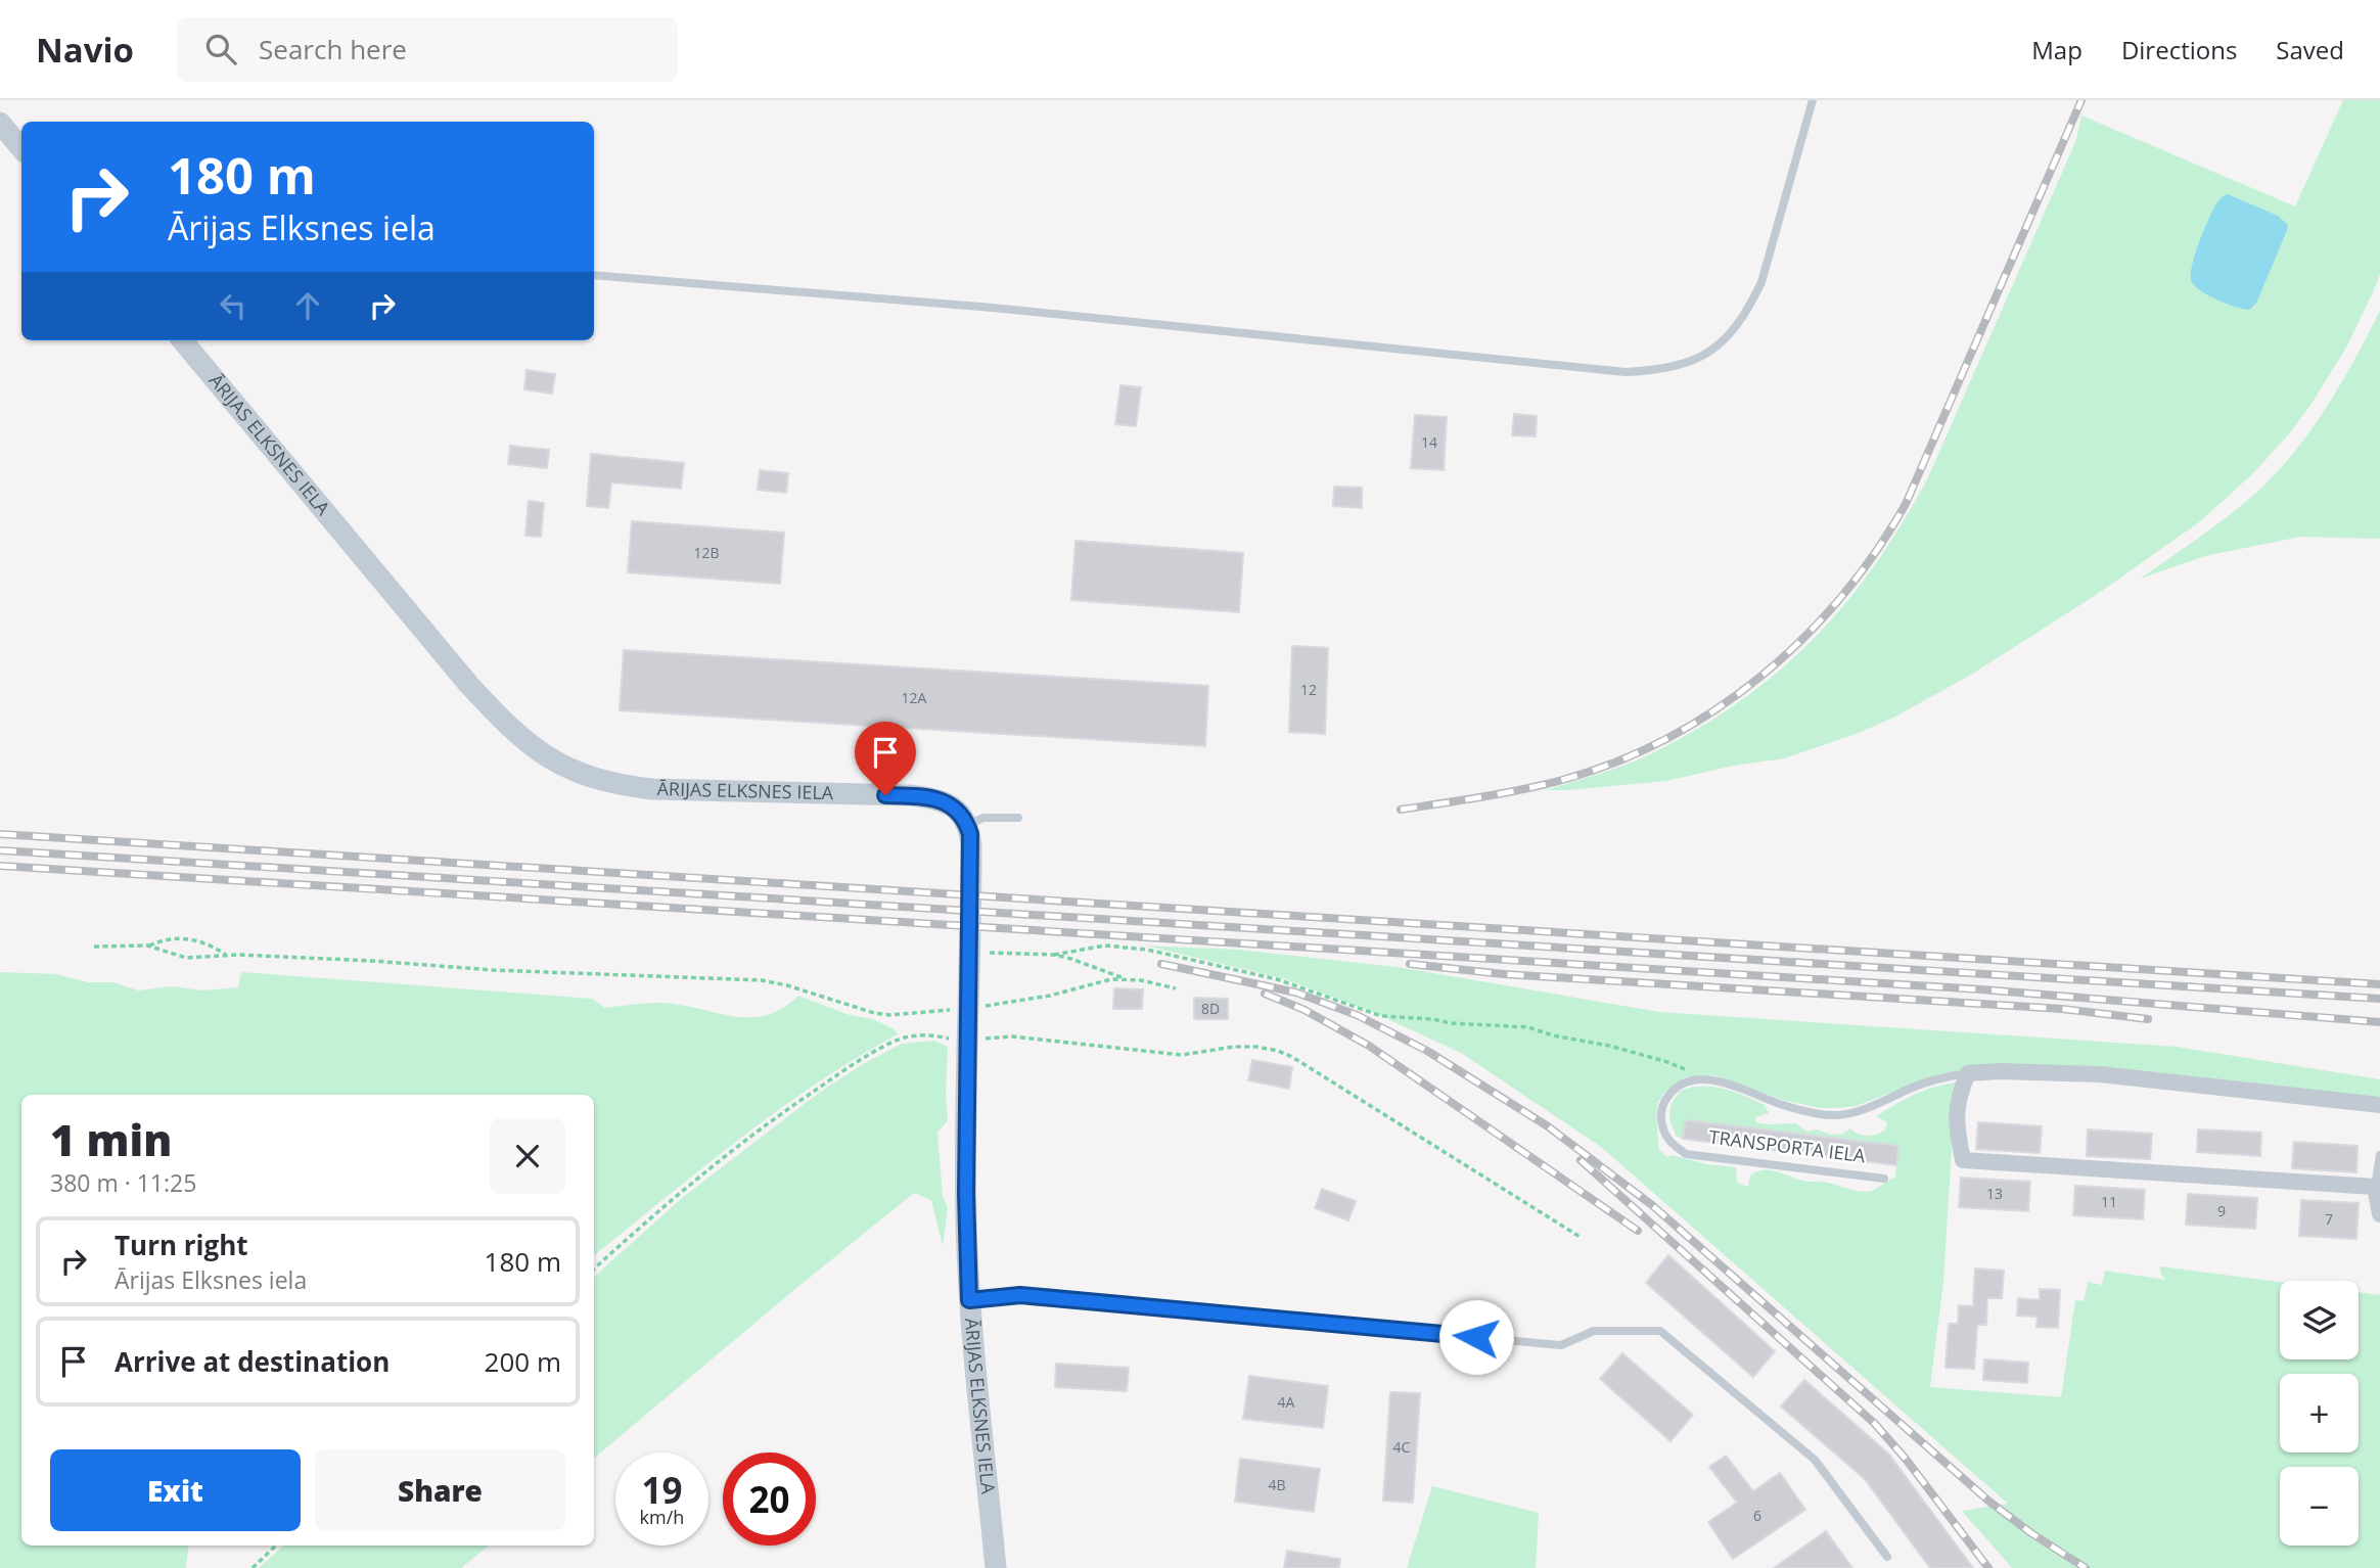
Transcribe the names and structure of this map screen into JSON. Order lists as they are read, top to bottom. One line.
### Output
{"streets":{"street":["ĀRIJAS ELKSNES IELA","TRANSPORTA IELA"]},"house_numbers":["14","12B","12","12A","8D","13","11","9","7","4A","4C","4B","6"],"page":{"header":"Navio","search":"Search here","nav":["Map","Directions","Saved"],"turn":["180 m","Ārijas Elksnes iela"],"heading":["1 min","380 m · 11:25"],"list":[{"name":"Turn right","note":"Ārijas Elksnes iela","value":"180 m"},{"name":"Arrive at destination","value":"200 m"}],"map_buttons":["+","−"],"buttons":["Exit","Share"],"speed":"19 km/h","limit":"20"}}
